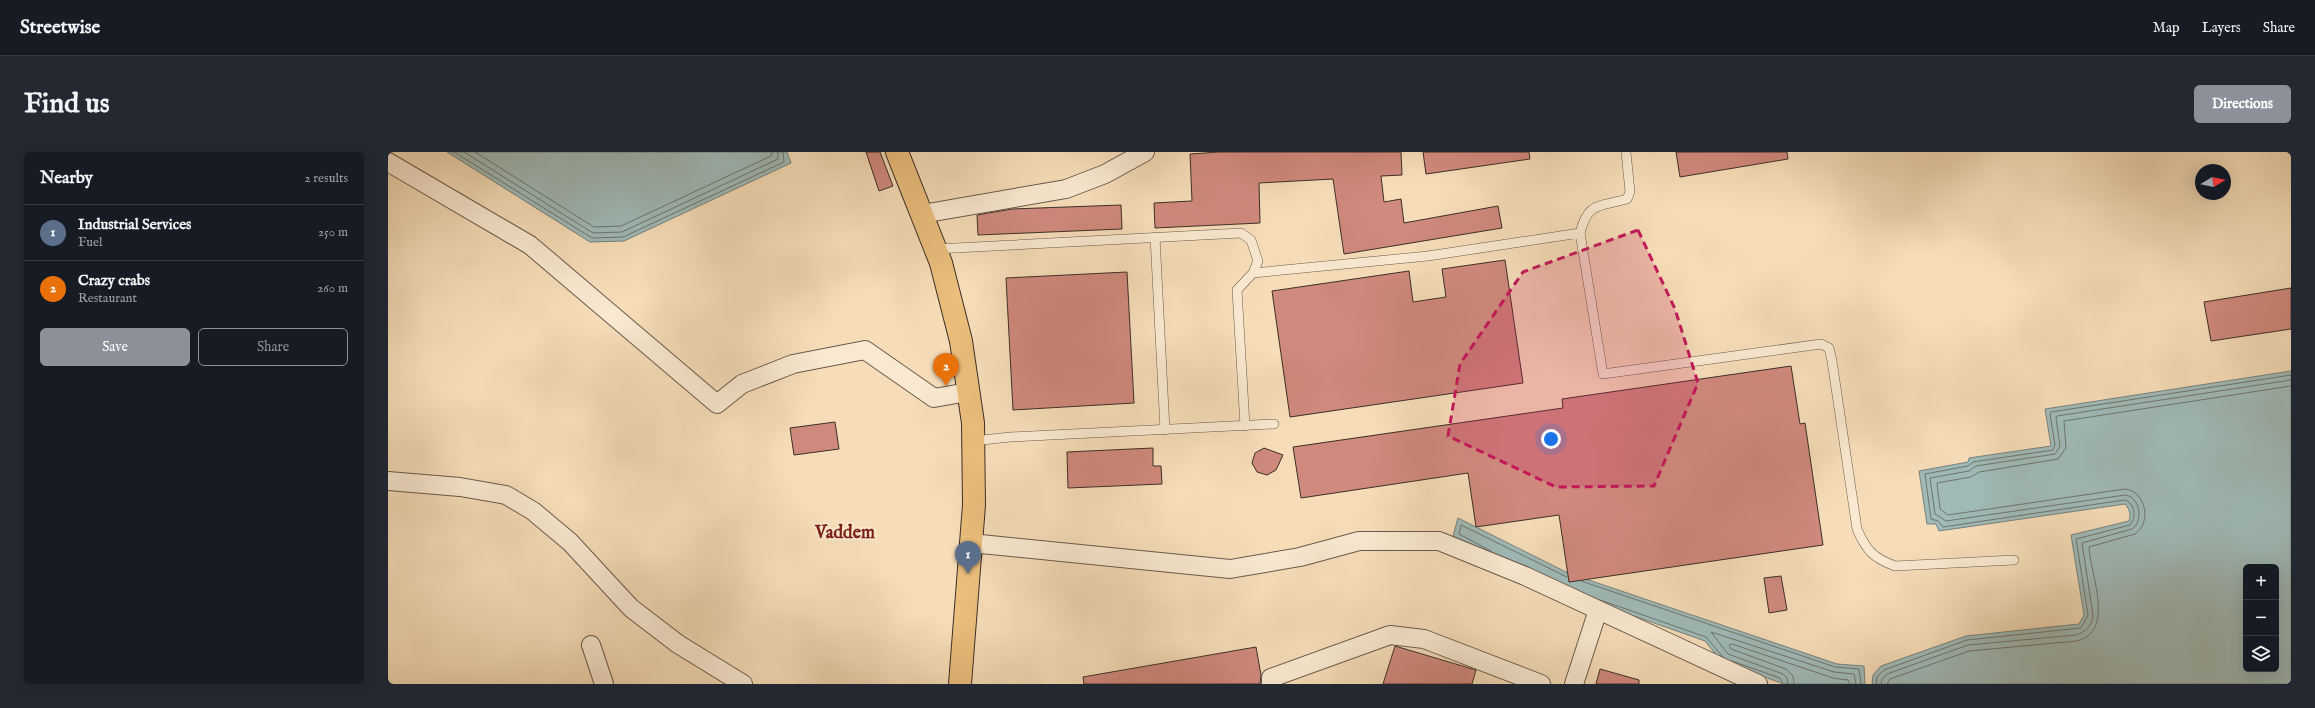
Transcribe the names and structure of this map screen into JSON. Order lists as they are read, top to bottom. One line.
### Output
{"districts":["Vaddem"],"north":"right","page":{"header":"Streetwise","nav":["Map","Layers","Share"],"buttons":["Directions",["Save","Share"]],"title":"Find us","heading":["Nearby","2 results"],"list":[{"mark":"1","name":"Industrial Services","note":"Fuel","value":"250 m"},{"mark":"2","name":"Crazy crabs","note":"Restaurant","value":"260 m"}],"pins":["2","1"],"map_buttons":["+","−"]}}
